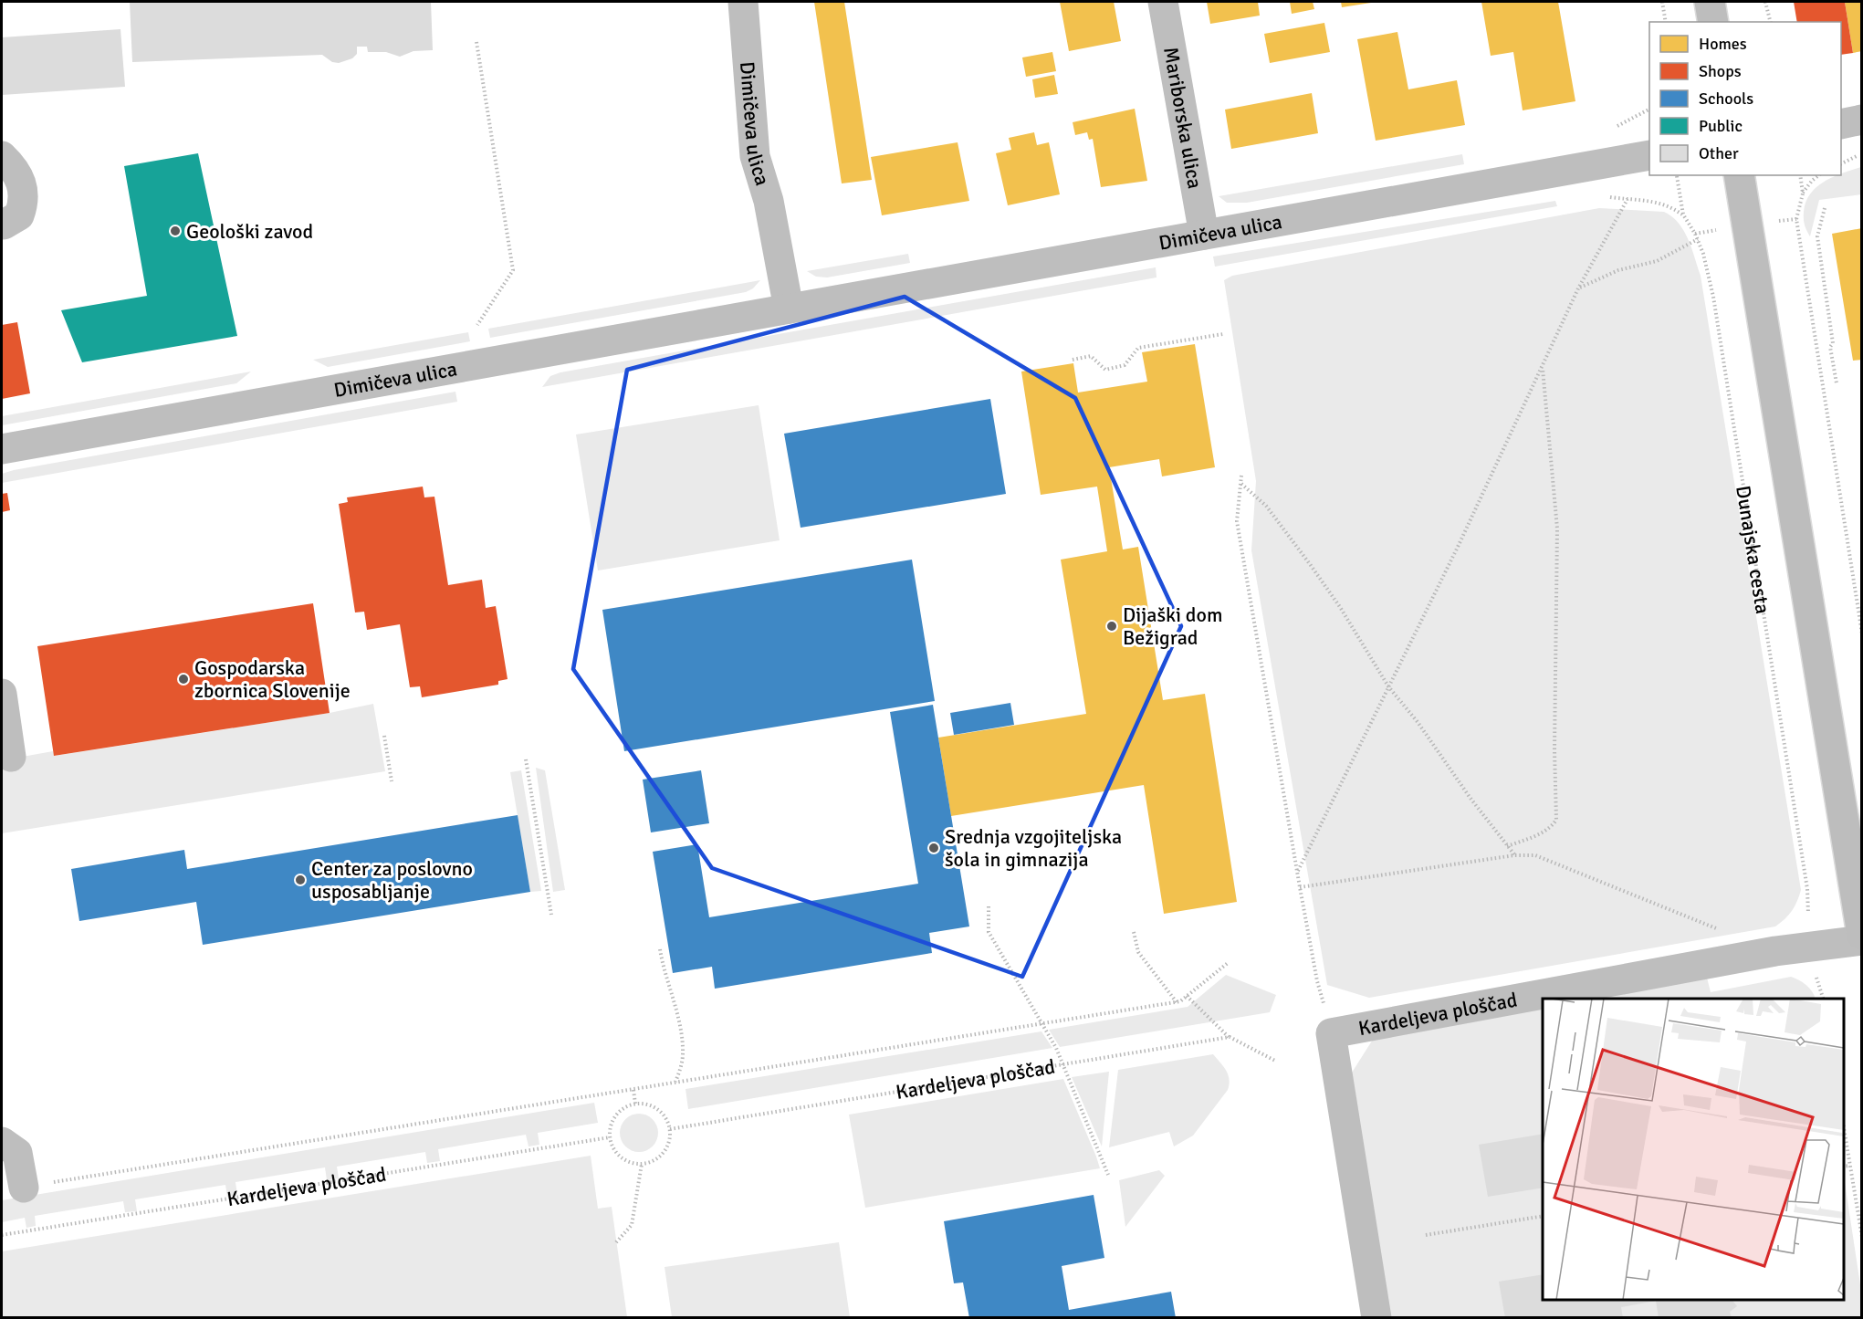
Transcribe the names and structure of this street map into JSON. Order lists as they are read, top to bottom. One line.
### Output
{"streets":{"street":["Mariborska ulica","Dimičeva ulica","Kardeljeva ploščad"],"path":["Dunajska cesta"]},"crossings":[["Mariborska ulica","Dimičeva ulica"]],"places":["Geološki zavod","Dijaški dom Bežigrad","Gospodarska zbornica Slovenije","Srednja vzgojiteljska šola in gimnazija","Center za poslovno usposabljanje"],"legend":["Homes","Shops","Schools","Public","Other"]}
